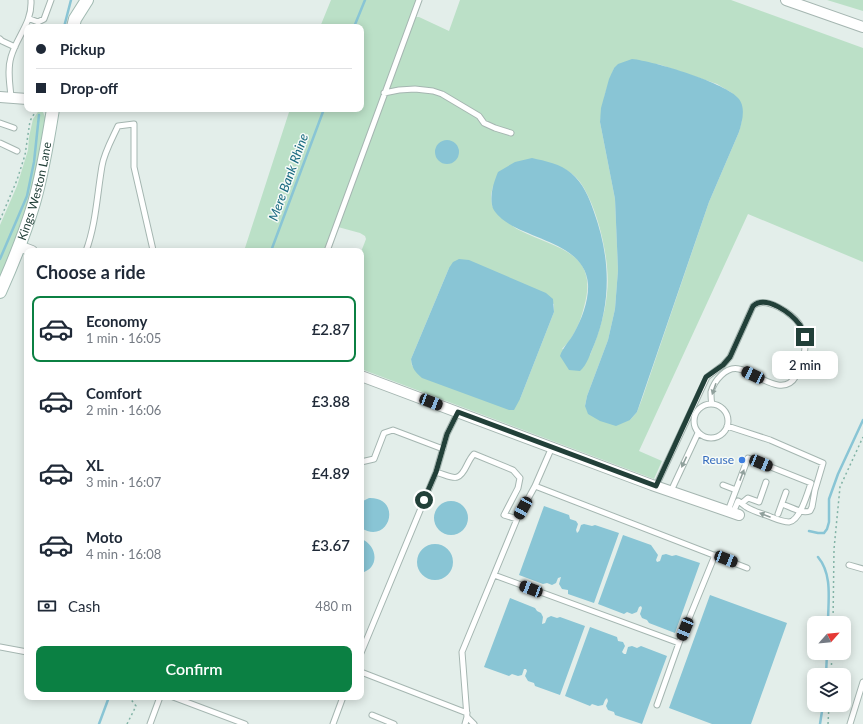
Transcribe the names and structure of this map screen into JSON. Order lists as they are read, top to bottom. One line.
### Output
{"streets":{"street":["Kings Weston Lane"]},"water":["Mere Bank Rhine"],"places":["Reuse"],"north":"top right","page":{"banner":["Pickup","Drop-off"],"heading":"Choose a ride","list":[{"name":"Economy","note":"1 min · 16:05","value":"£2.87"},{"name":"Comfort","note":"2 min · 16:06","value":"£3.88"},{"name":"XL","note":"3 min · 16:07","value":"£4.89"},{"name":"Moto","note":"4 min · 16:08","value":"£3.67"}],"bubble":"2 min","pay":["Cash","480 m"],"buttons":"Confirm"}}
